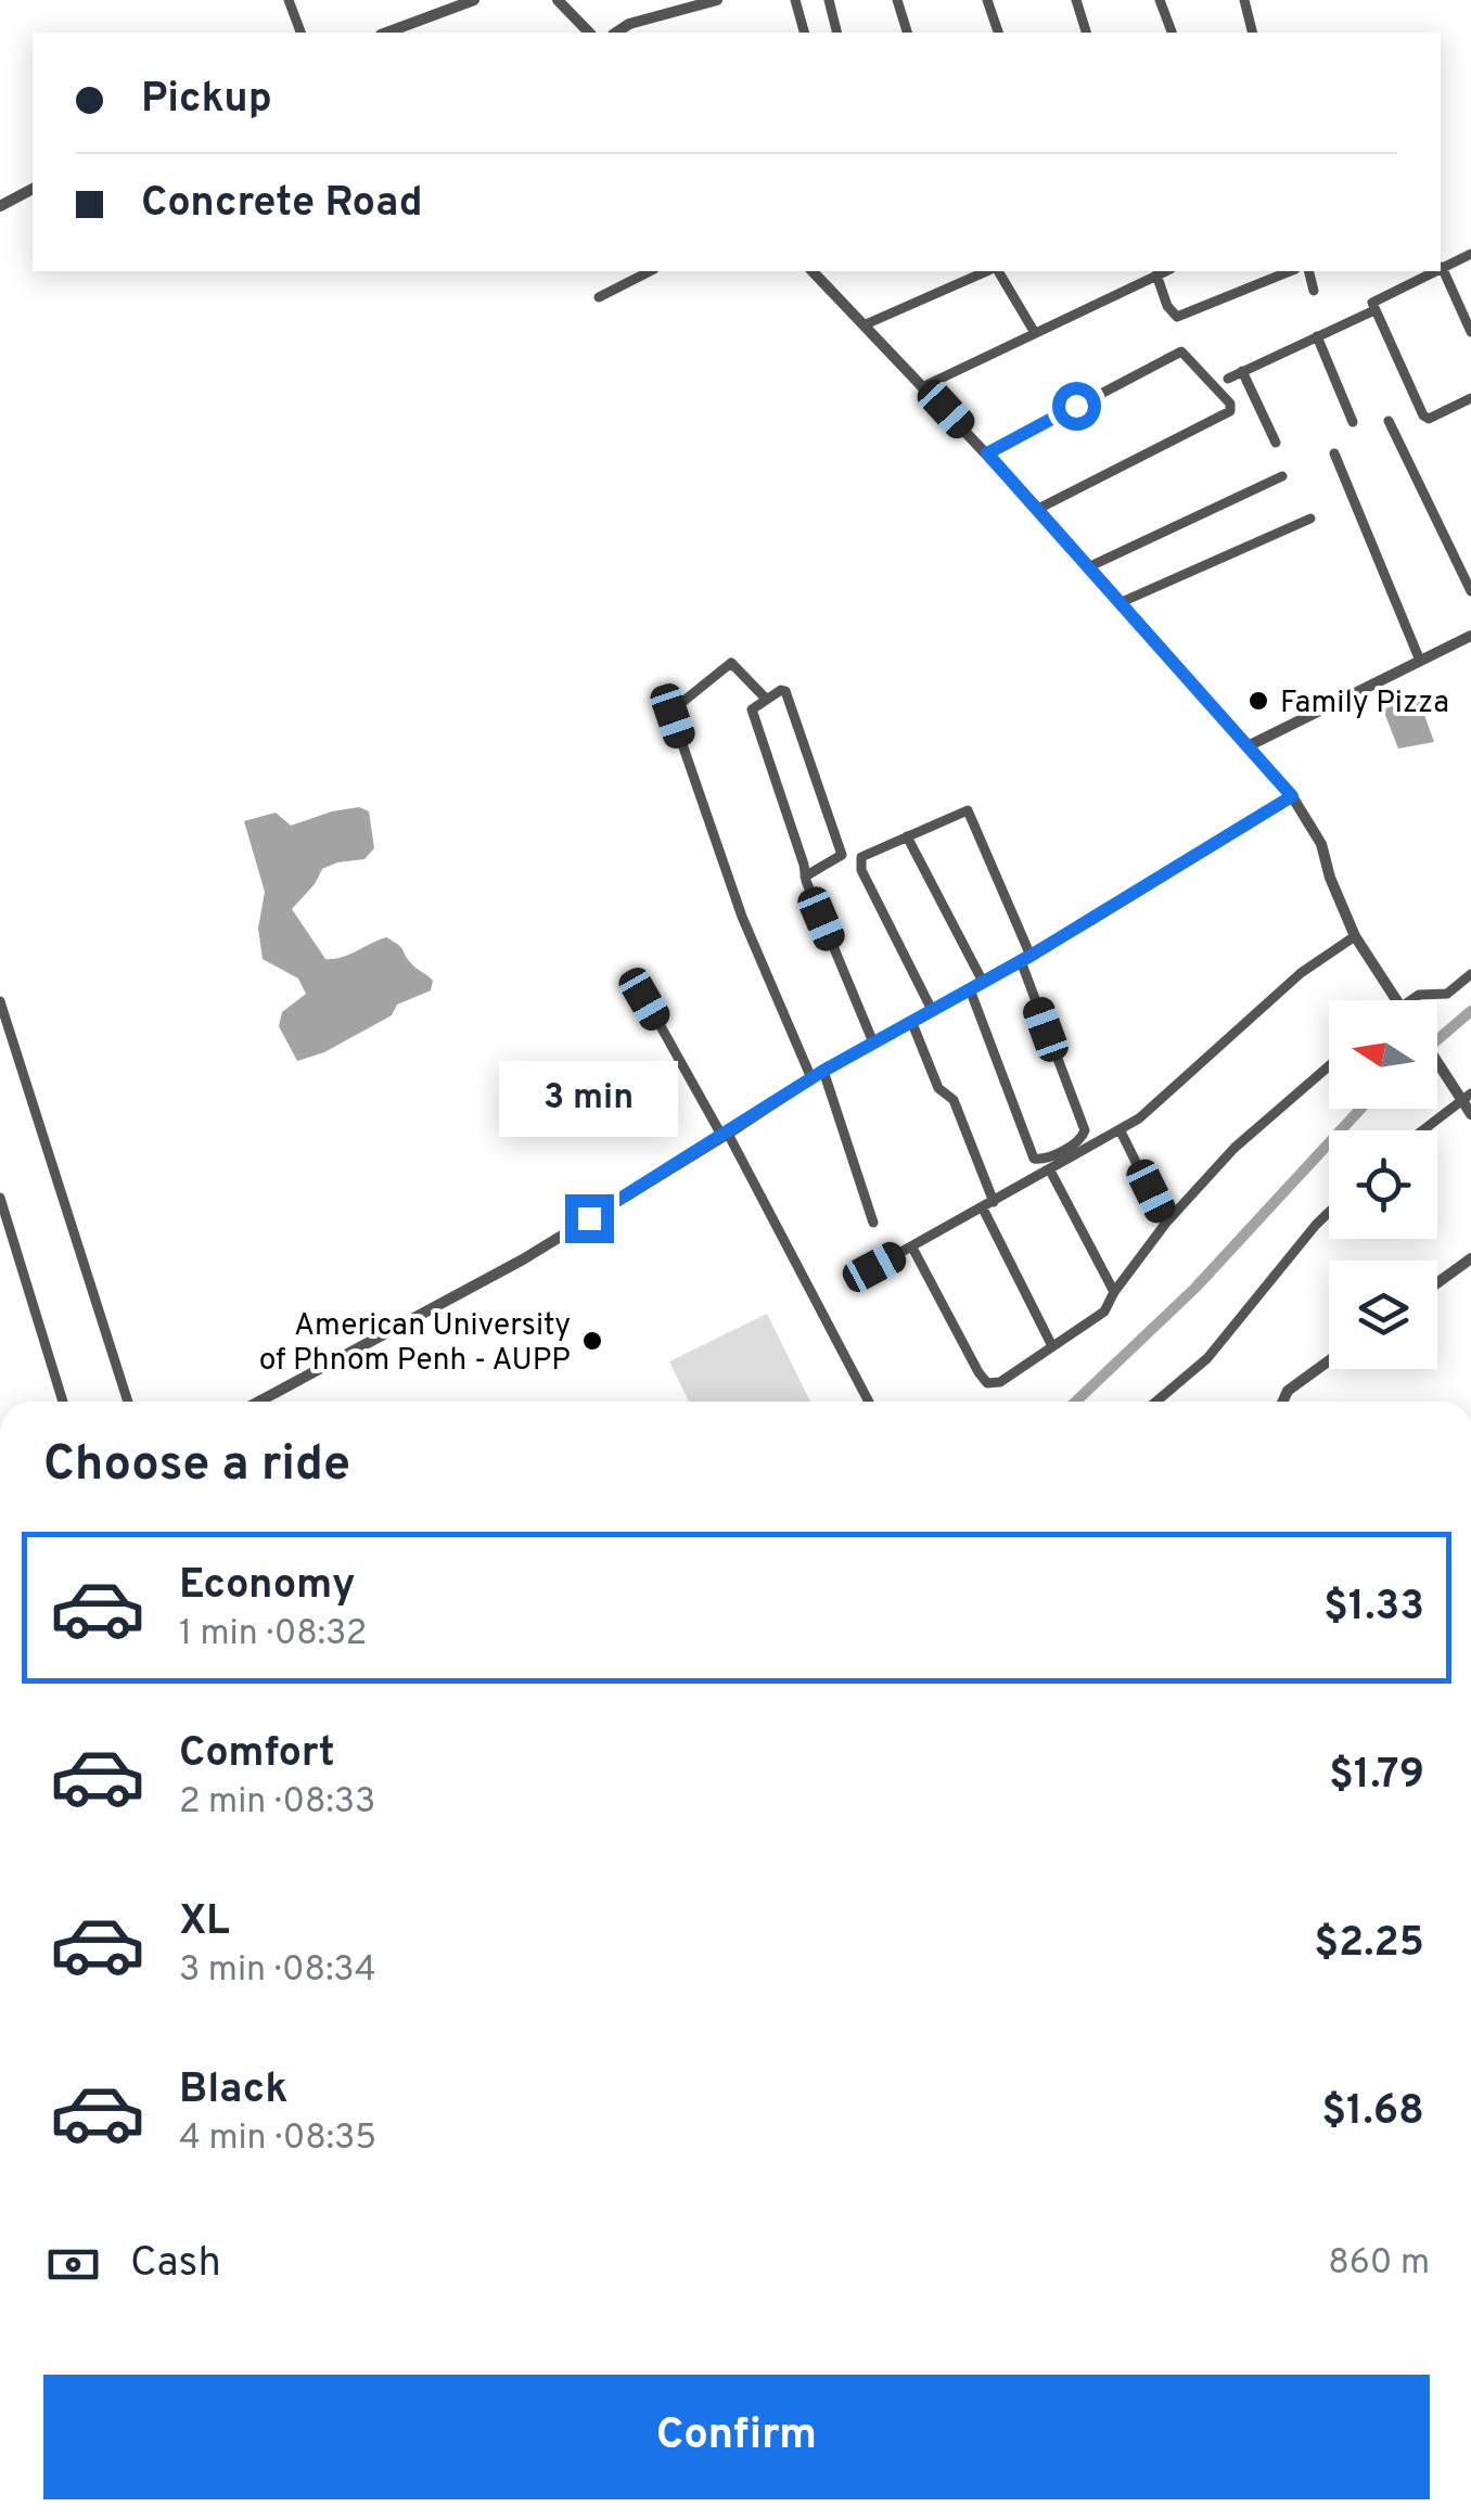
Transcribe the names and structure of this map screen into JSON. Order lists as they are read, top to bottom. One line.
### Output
{"places":["Family Pizza","American University of Phnom Penh - AUPP"],"north":"left","page":{"banner":["Pickup","Concrete Road"],"bubble":"3 min","heading":"Choose a ride","list":[{"name":"Economy","note":"1 min · 08:32","value":"$1.33"},{"name":"Comfort","note":"2 min · 08:33","value":"$1.79"},{"name":"XL","note":"3 min · 08:34","value":"$2.25"},{"name":"Black","note":"4 min · 08:35","value":"$1.68"}],"pay":["Cash","860 m"],"buttons":"Confirm"}}
